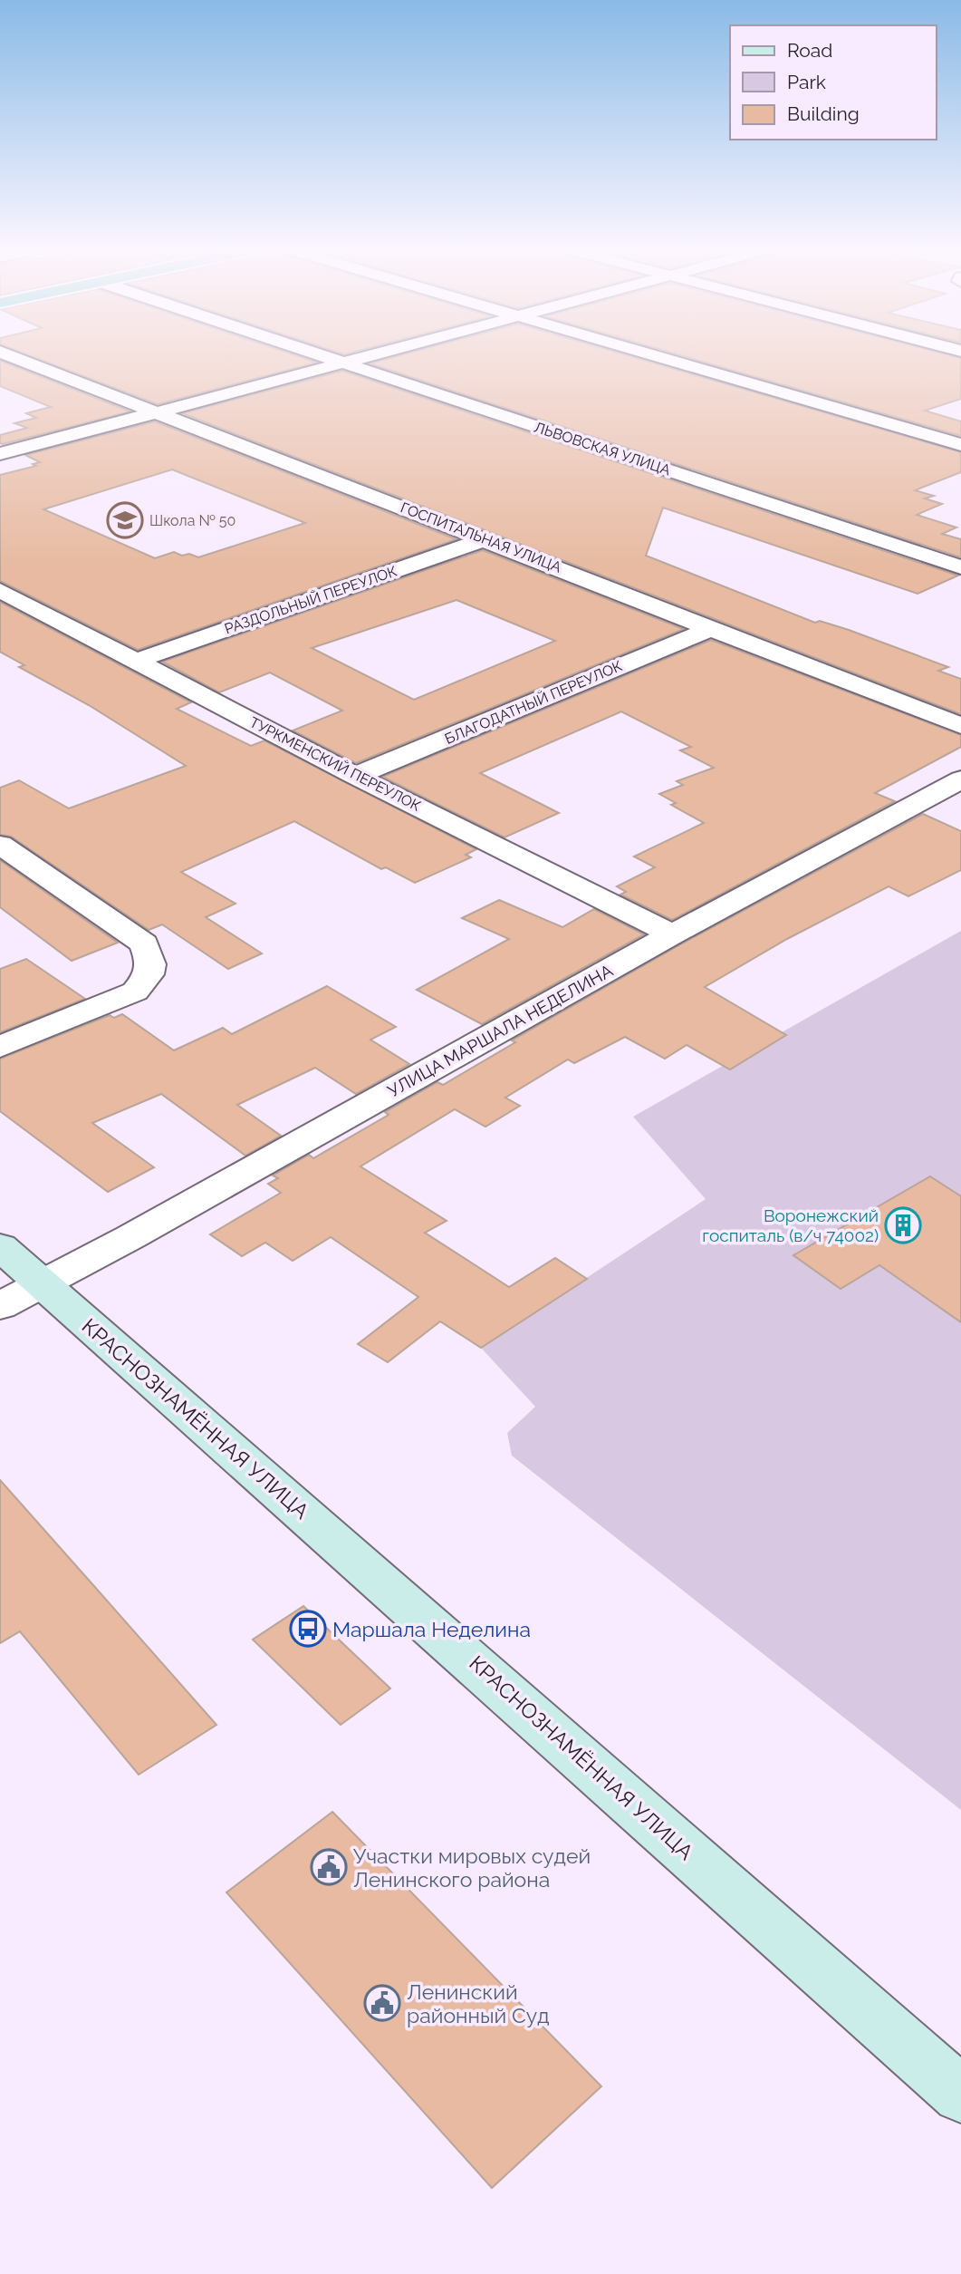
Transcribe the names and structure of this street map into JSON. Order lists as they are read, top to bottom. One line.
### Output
{"streets":{"street":["ЛЬВОВСКАЯ УЛИЦА","ГОСПИТАЛЬНАЯ УЛИЦА","РАЗДОЛЬНЫЙ ПЕРЕУЛОК","БЛАГОДАТНЫЙ ПЕРЕУЛОК","ТУРКМЕНСКИЙ ПЕРЕУЛОК","УЛИЦА МАРШАЛА НЕДЕЛИНА","КРАСНОЗНАМЁННАЯ УЛИЦА"]},"crossings":[["ГОСПИТАЛЬНАЯ УЛИЦА","РАЗДОЛЬНЫЙ ПЕРЕУЛОК"],["ГОСПИТАЛЬНАЯ УЛИЦА","БЛАГОДАТНЫЙ ПЕРЕУЛОК"],["РАЗДОЛЬНЫЙ ПЕРЕУЛОК","ТУРКМЕНСКИЙ ПЕРЕУЛОК"],["БЛАГОДАТНЫЙ ПЕРЕУЛОК","ТУРКМЕНСКИЙ ПЕРЕУЛОК"],["ТУРКМЕНСКИЙ ПЕРЕУЛОК","УЛИЦА МАРШАЛА НЕДЕЛИНА"],["УЛИЦА МАРШАЛА НЕДЕЛИНА","КРАСНОЗНАМЁННАЯ УЛИЦА"]],"places":{"school or university":["Школа № 50"],"building":["Воронежский госпиталь (в/ч 74002)"],"bus stop":["Маршала Неделина"],"public building":["Участки мировых судей Ленинского района","Ленинский районный Суд"]},"legend":["Road","Park","Building"]}
